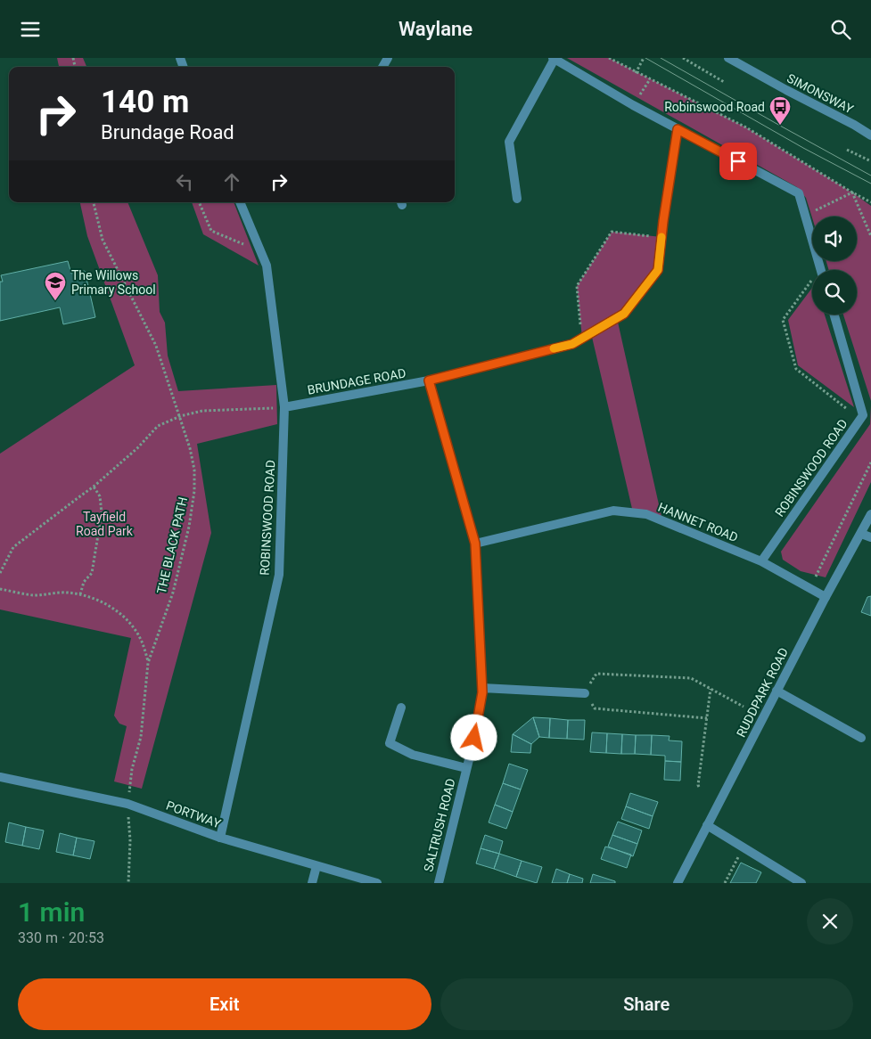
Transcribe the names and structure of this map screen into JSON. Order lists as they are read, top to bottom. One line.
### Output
{"streets":{"street":["SIMONSWAY","BRUNDAGE ROAD","ROBINSWOOD ROAD","HANNET ROAD","RUDDPARK ROAD","PORTWAY","SALTRUSH ROAD"],"path":["THE BLACK PATH"]},"crossings":[["BRUNDAGE ROAD","ROBINSWOOD ROAD"],["BRUNDAGE ROAD","SALTRUSH ROAD"],["ROBINSWOOD ROAD","HANNET ROAD"],["ROBINSWOOD ROAD","PORTWAY"],["HANNET ROAD","RUDDPARK ROAD"],["HANNET ROAD","SALTRUSH ROAD"],["THE BLACK PATH","PORTWAY"]],"parks":["Tayfield Road Park"],"places":{"bus stop":["Robinswood Road"],"school or university":["The Willows Primary School"]},"page":{"header":"Waylane","turn":["140 m","Brundage Road"],"heading":["1 min","330 m · 20:53"],"buttons":["Exit","Share"]}}
